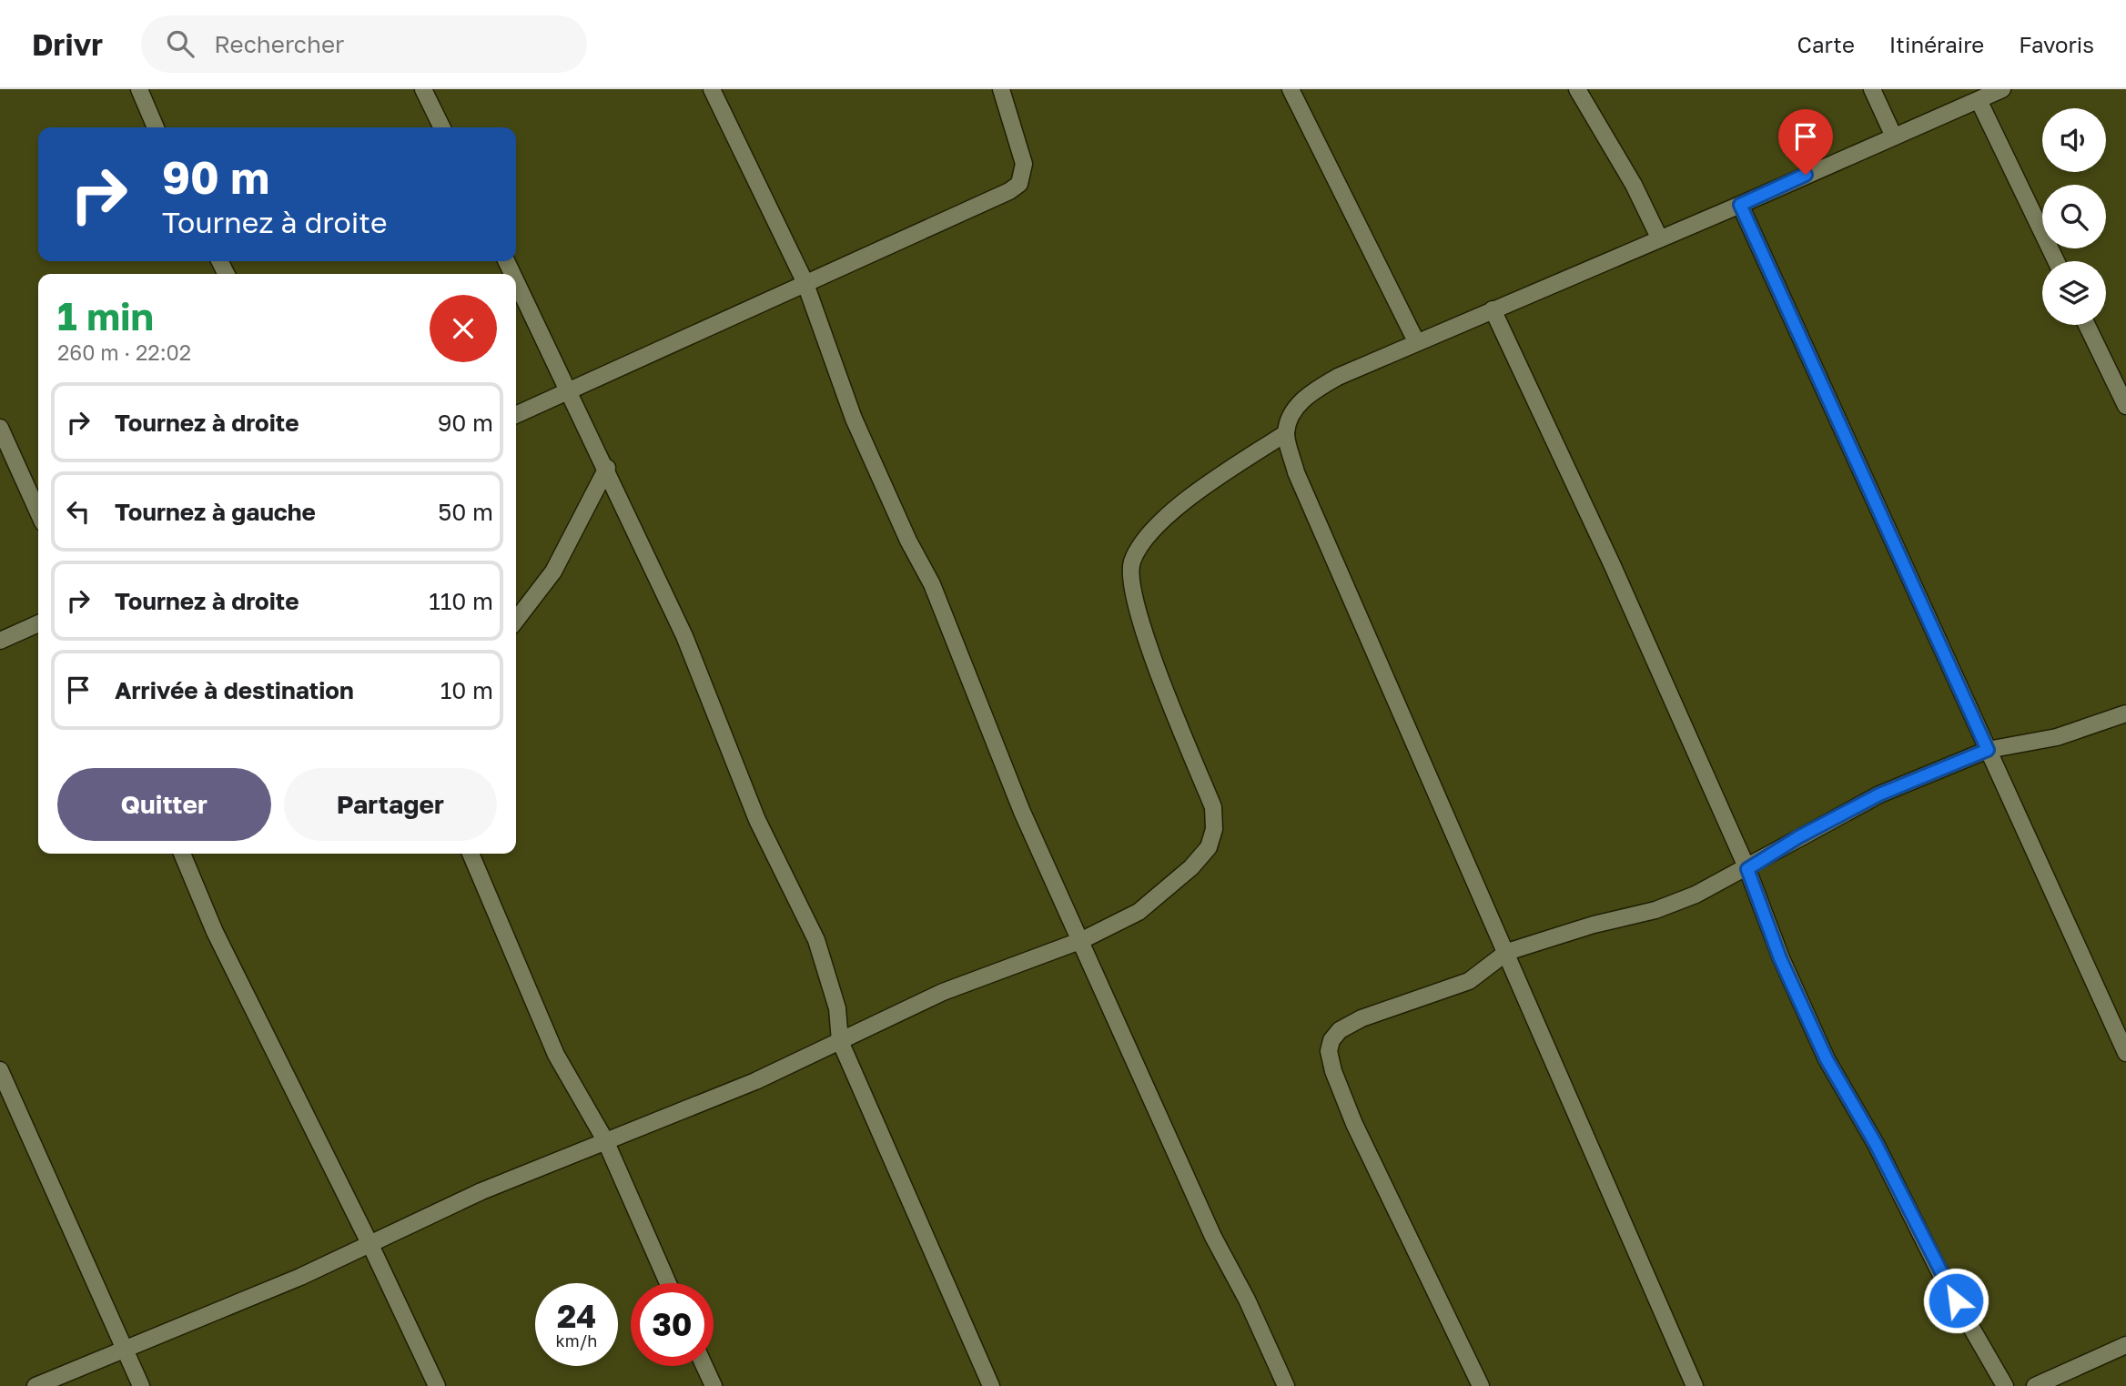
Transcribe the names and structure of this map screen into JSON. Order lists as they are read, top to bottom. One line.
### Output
{"page":{"header":"Drivr","search":"Rechercher","nav":["Carte","Itinéraire","Favoris"],"turn":["90 m","Tournez à droite"],"heading":["1 min","260 m · 22:02"],"list":[{"name":"Tournez à droite","value":"90 m"},{"name":"Tournez à gauche","value":"50 m"},{"name":"Tournez à droite","value":"110 m"},{"name":"Arrivée à destination","value":"10 m"}],"buttons":["Quitter","Partager"],"speed":"24 km/h","limit":"30"}}
